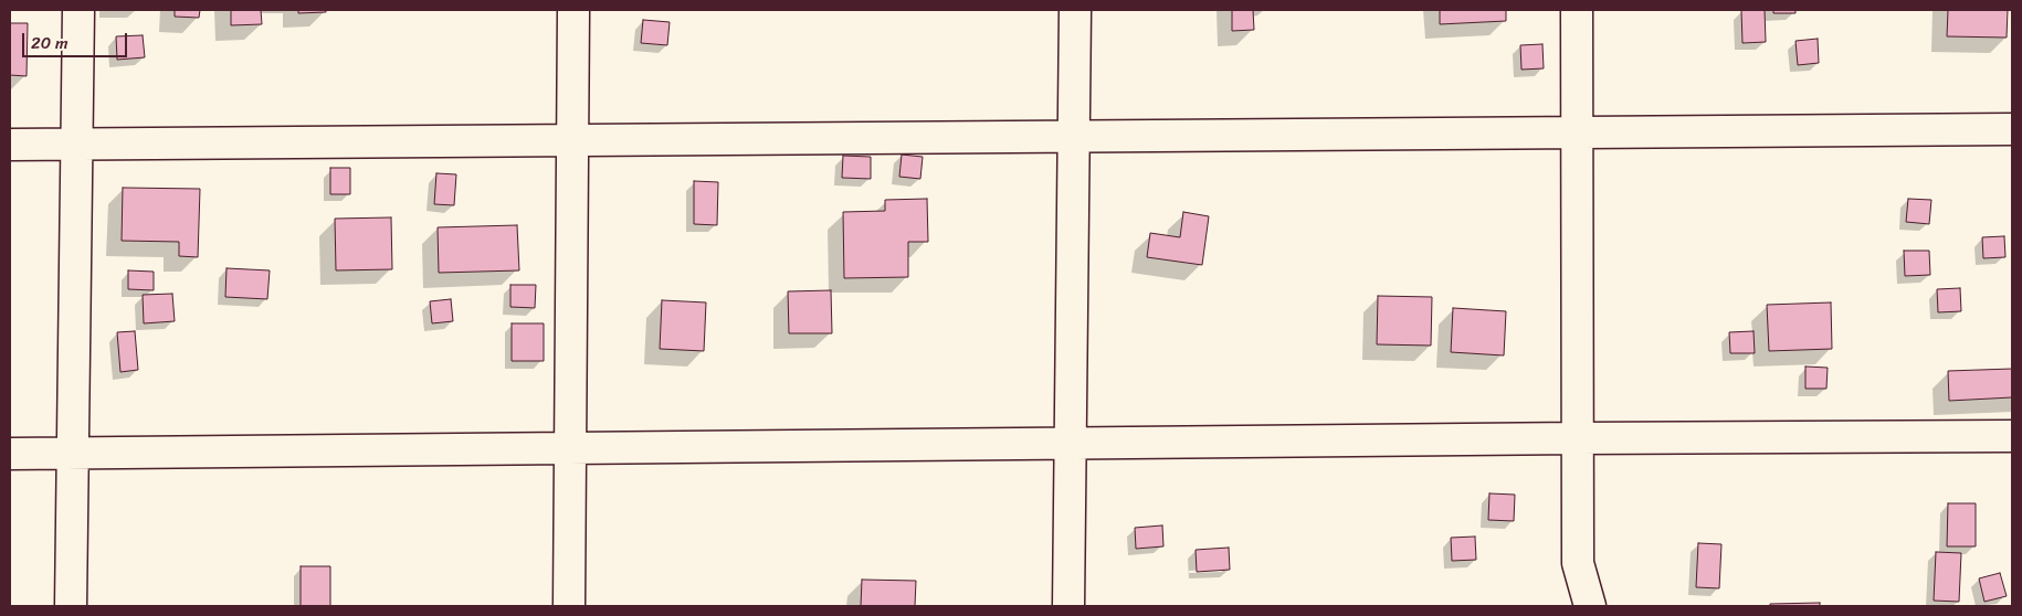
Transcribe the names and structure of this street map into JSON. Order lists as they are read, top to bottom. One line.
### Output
{"scale_bar":"20 m"}
